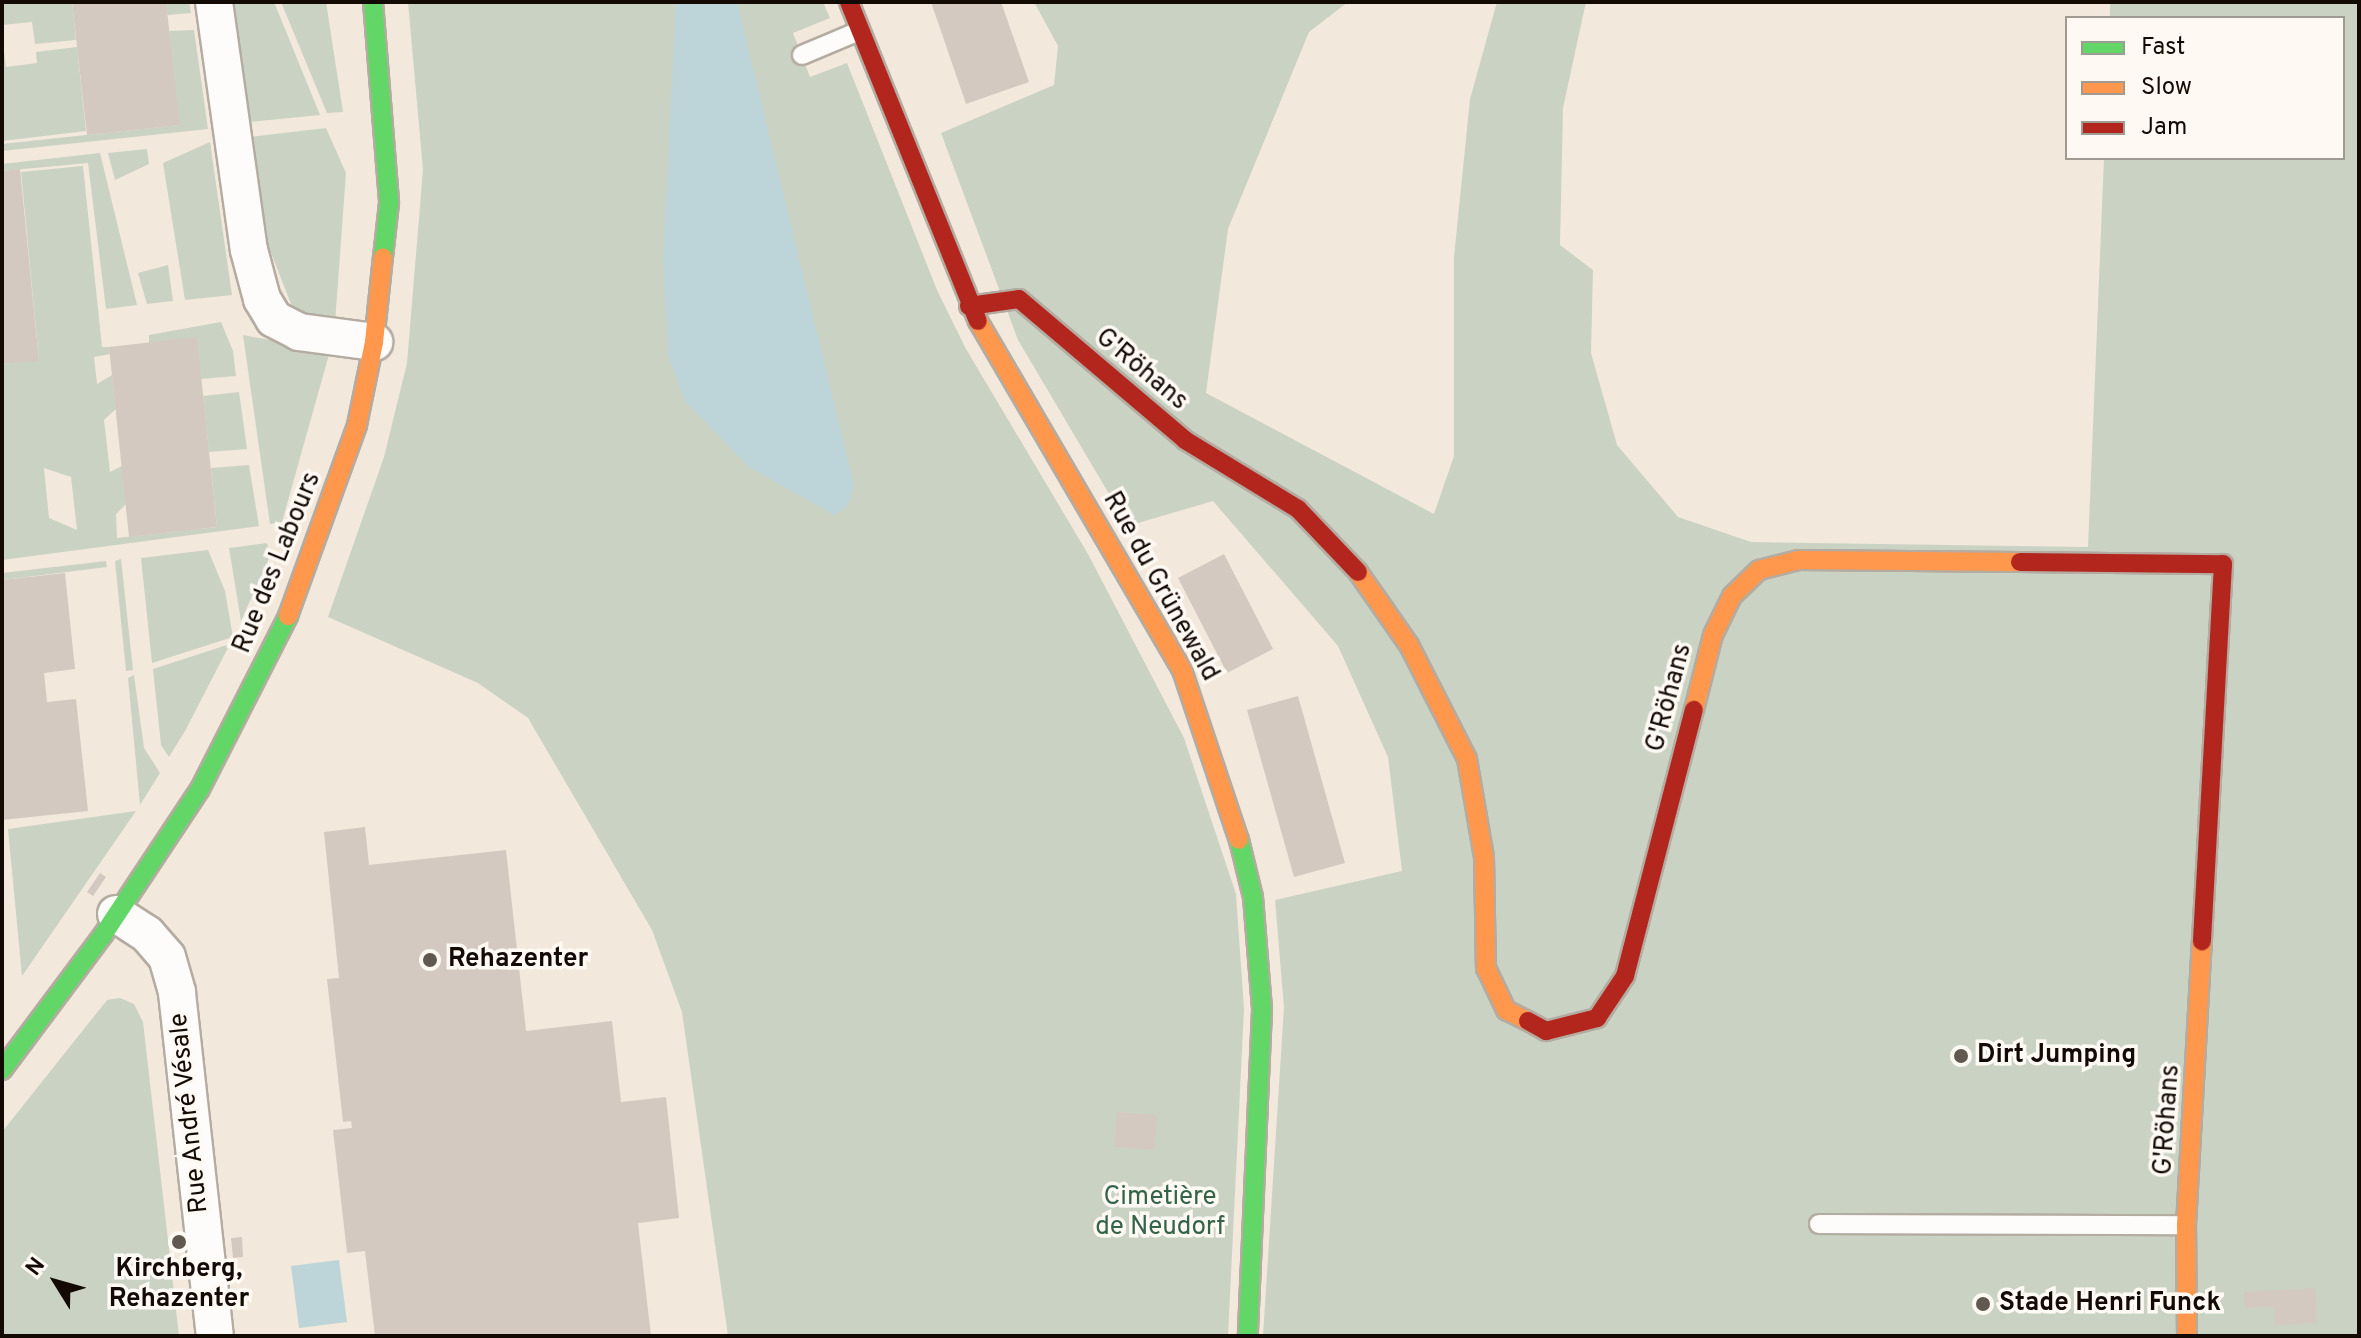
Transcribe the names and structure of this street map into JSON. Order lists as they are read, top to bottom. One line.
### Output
{"streets":{"street":["G'Röhans","Rue des Labours","Rue du Grünewald","Rue André Vésale"]},"crossings":[["G'Röhans","Rue du Grünewald"],["Rue des Labours","Rue André Vésale"]],"parks":["Cimetière de Neudorf"],"places":["Rehazenter","Dirt Jumping","Kirchberg, Rehazenter","Stade Henri Funck"],"legend":["Fast","Slow","Jam"],"north":"top left"}
